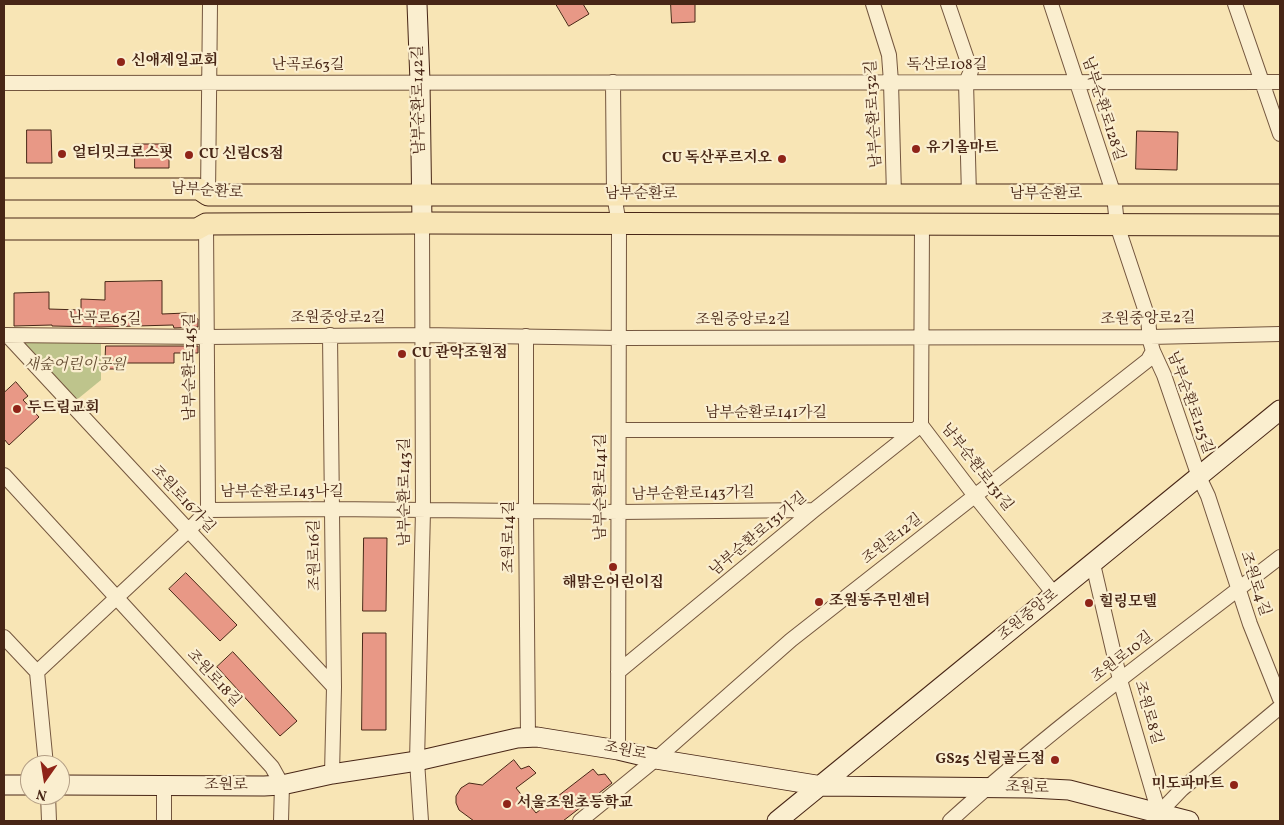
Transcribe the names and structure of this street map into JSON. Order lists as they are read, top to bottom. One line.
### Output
{"streets":{"main road":["남부순환로"],"street":["난곡로63길","독산로108길","남부순환로142길","남부순환로128길","남부순환로132길","조원중앙로2길","난곡로65길","남부순환로145길","남부순환로125길","남부순환로141가길","남부순환로131길","남부순환로141길","남부순환로143길","남부순환로143나길","남부순환로143가길","조원로16가길","남부순환로131가길","조원로14길","조원로12길","조원로16길","조원로4길","조원중앙로","조원로10길","조원로18길","조원로8길","조원로"]},"crossings":[["난곡로63길","독산로108길"],["난곡로63길","남부순환로142길"],["난곡로63길","남부순환로141길"],["독산로108길","남부순환로128길"],["독산로108길","남부순환로132길"],["독산로108길","남부순환로141길"],["남부순환로142길","남부순환로"],["남부순환로142길","남부순환로143길"],["남부순환로128길","남부순환로"],["남부순환로128길","남부순환로125길"],["남부순환로132길","남부순환로"],["남부순환로","남부순환로145길"],["남부순환로","남부순환로125길"],["남부순환로","남부순환로131길"],["남부순환로","남부순환로141길"],["남부순환로","남부순환로143길"],["조원중앙로2길","난곡로65길"],["조원중앙로2길","남부순환로145길"],["조원중앙로2길","남부순환로125길"],["조원중앙로2길","남부순환로131길"],["조원중앙로2길","남부순환로141길"],["조원중앙로2길","남부순환로143길"],["조원중앙로2길","조원로14길"],["조원중앙로2길","조원로16길"],["난곡로65길","남부순환로145길"],["난곡로65길","조원로16가길"],["남부순환로145길","남부순환로143나길"],["남부순환로125길","조원로12길"],["남부순환로125길","조원로4길"],["남부순환로125길","조원중앙로"],["남부순환로141가길","남부순환로131길"],["남부순환로141가길","남부순환로141길"],["남부순환로141가길","남부순환로131가길"],["남부순환로131길","남부순환로131가길"],["남부순환로131길","조원로12길"],["남부순환로131길","조원중앙로"],["남부순환로141길","남부순환로143가길"],["남부순환로141길","남부순환로131가길"],["남부순환로141길","조원로"],["남부순환로143길","남부순환로143나길"],["남부순환로143길","남부순환로143가길"],["남부순환로143길","조원로"],["남부순환로143나길","남부순환로143가길"],["남부순환로143나길","조원로16가길"],["남부순환로143나길","조원로16길"],["남부순환로143나길","조원로18길"],["남부순환로143가길","남부순환로131가길"],["남부순환로143가길","조원로14길"],["조원로16가길","조원로16길"],["조원로14길","조원로"],["조원로12길","조원로"],["조원로16길","조원로"],["조원로4길","조원중앙로"],["조원로4길","조원로10길"],["조원중앙로","조원로8길"],["조원중앙로","조원로"],["조원로10길","조원로8길"],["조원로10길","조원로"],["조원로18길","조원로"],["조원로8길","조원로"]],"parks":["새숲어린이공원"],"places":["신애제일교회","유기올마트","얼티밋크로스핏","CU 신림CS점","CU 독산푸르지오","CU 관악조원점","두드림교회","해맑은어린이집","조원동주민센터","힐링모텔","GS25 신림골드점","미도파마트","서울조원초등학교"],"north":"bottom"}
